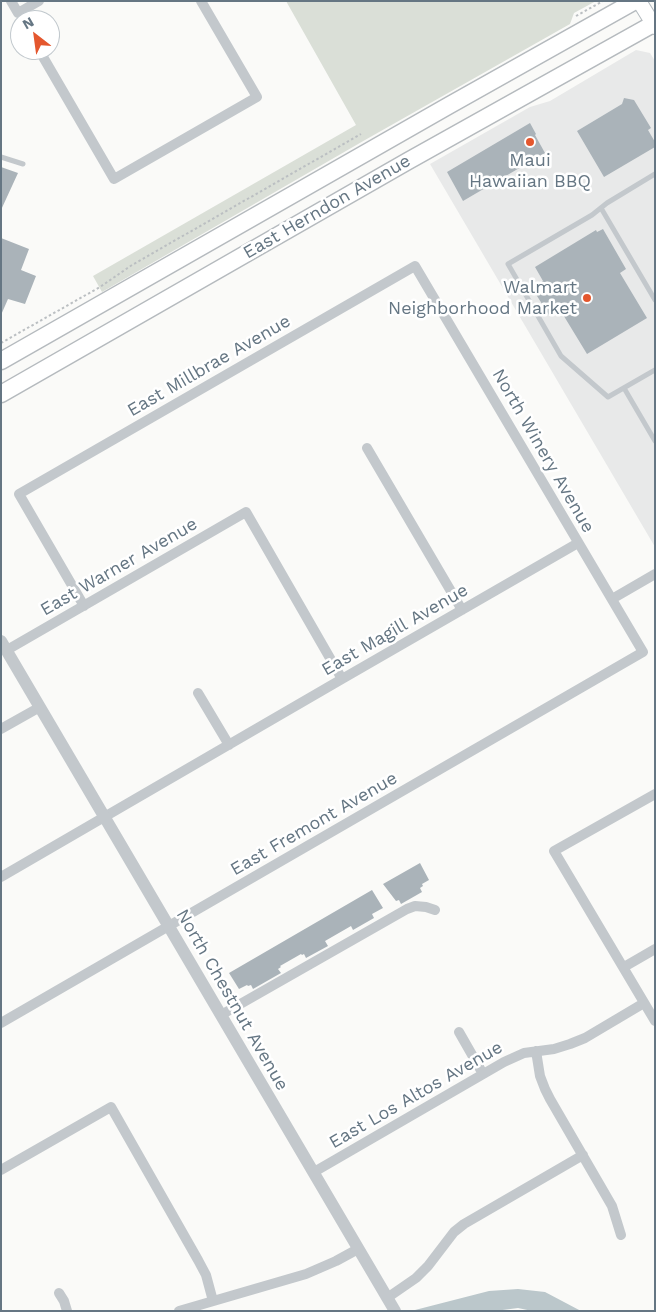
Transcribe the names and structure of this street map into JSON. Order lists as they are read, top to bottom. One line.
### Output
{"streets":{"main road":["East Herndon Avenue"],"street":["East Millbrae Avenue","North Winery Avenue","East Warner Avenue","East Magill Avenue","East Fremont Avenue","North Chestnut Avenue","East Los Altos Avenue"]},"crossings":[["East Millbrae Avenue","North Winery Avenue"],["East Millbrae Avenue","East Warner Avenue"],["North Winery Avenue","East Magill Avenue"],["North Winery Avenue","East Fremont Avenue"],["East Warner Avenue","East Magill Avenue"],["East Warner Avenue","North Chestnut Avenue"],["East Magill Avenue","North Chestnut Avenue"],["East Fremont Avenue","North Chestnut Avenue"],["North Chestnut Avenue","East Los Altos Avenue"]],"places":["Maui Hawaiian BBQ","Walmart Neighborhood Market"],"north":"top left"}
